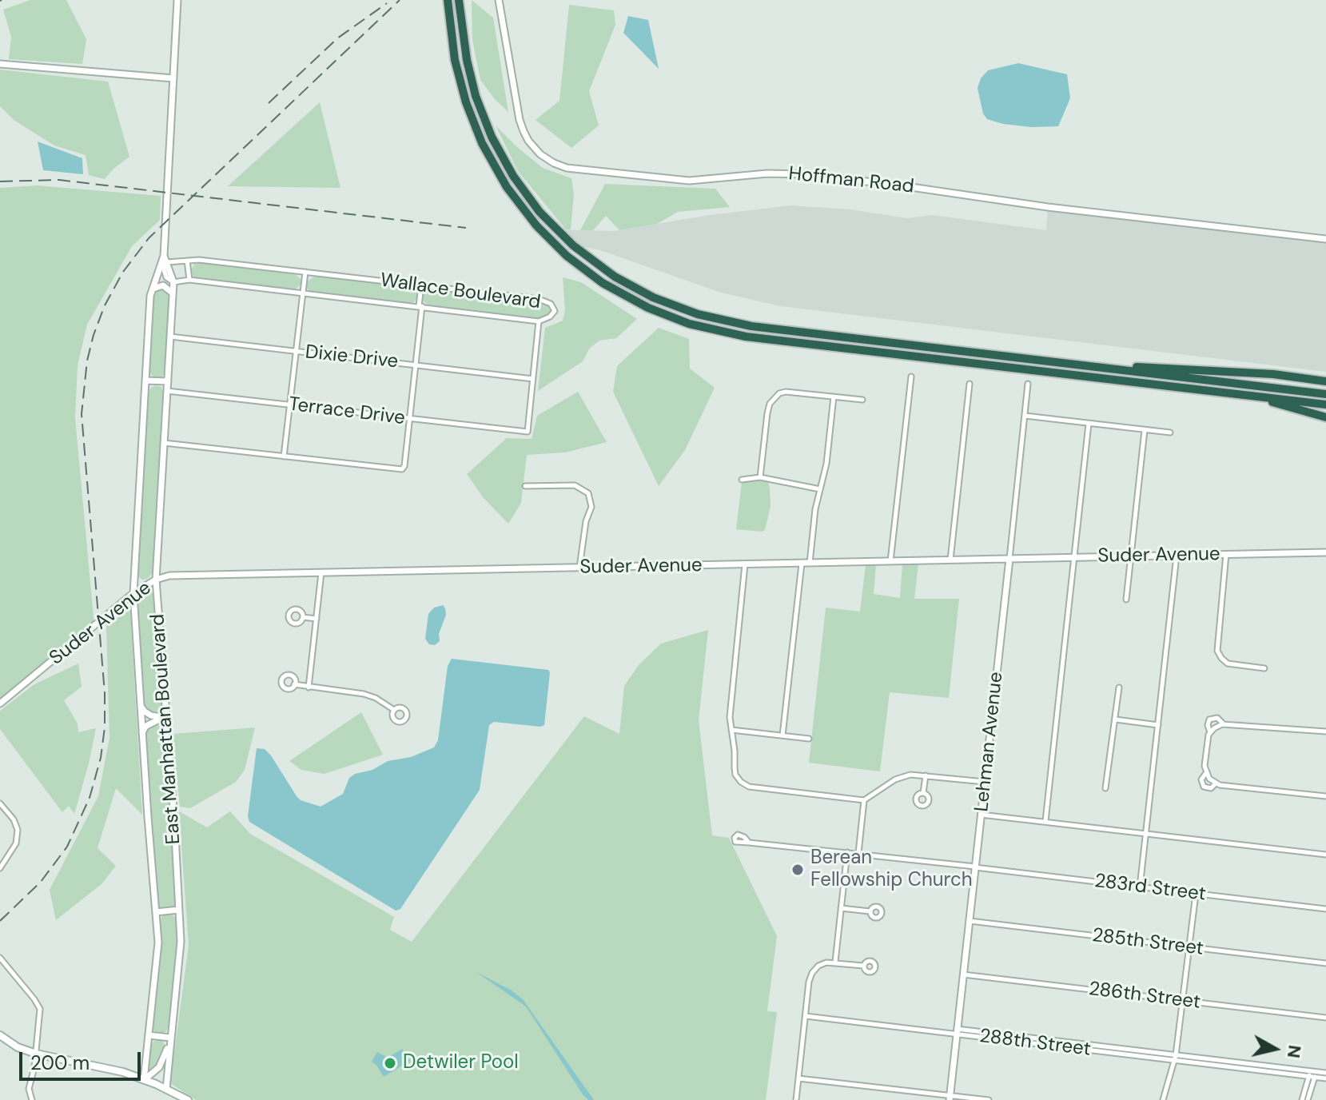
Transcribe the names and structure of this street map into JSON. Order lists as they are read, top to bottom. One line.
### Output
{"streets":{"street":["Hoffman Road","Wallace Boulevard","Dixie Drive","Terrace Drive","Suder Avenue","East Manhattan Boulevard","Lehman Avenue","283rd Street","285th Street","286th Street","288th Street"]},"crossings":[["Wallace Boulevard","East Manhattan Boulevard"],["Dixie Drive","Terrace Drive"],["Dixie Drive","East Manhattan Boulevard"],["Terrace Drive","East Manhattan Boulevard"],["Suder Avenue","East Manhattan Boulevard"],["Suder Avenue","Lehman Avenue"],["Lehman Avenue","283rd Street"],["Lehman Avenue","285th Street"],["Lehman Avenue","286th Street"],["Lehman Avenue","288th Street"]],"places":["Berean Fellowship Church","Detwiler Pool"],"scale_bar":"200 m","north":"right"}
